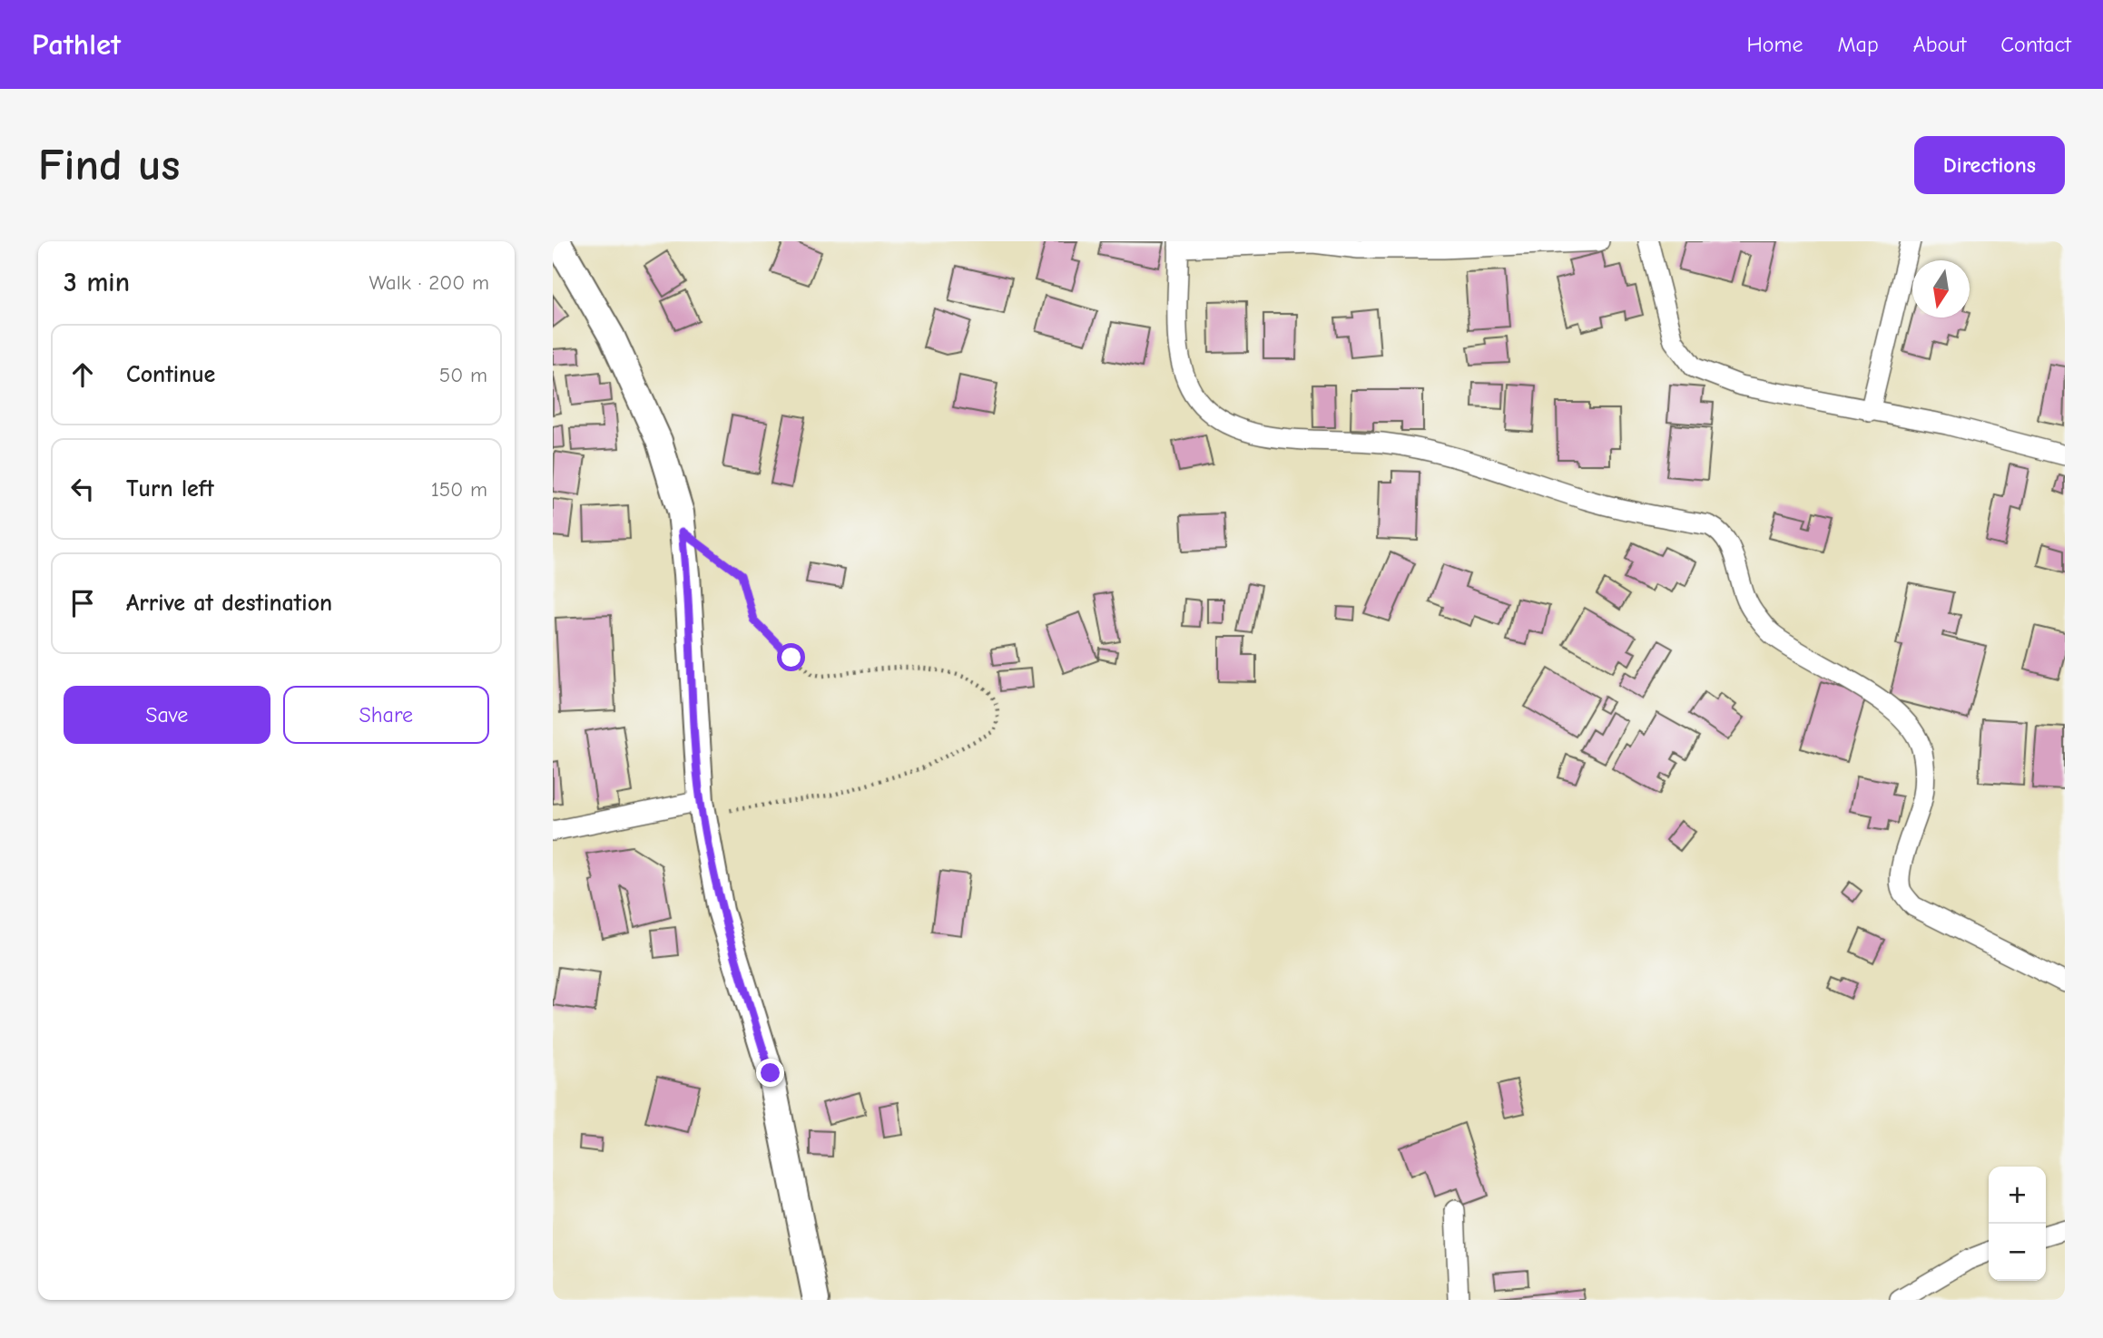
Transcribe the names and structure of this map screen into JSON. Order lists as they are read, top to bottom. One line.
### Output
{"north":"bottom","page":{"header":"Pathlet","nav":["Home","Map","About","Contact"],"buttons":["Directions",["Save","Share"]],"title":"Find us","heading":["3 min","Walk · 200 m"],"list":[["Continue","50 m"],["Turn left","150 m"],"Arrive at destination"],"map_buttons":["+","−"]}}
